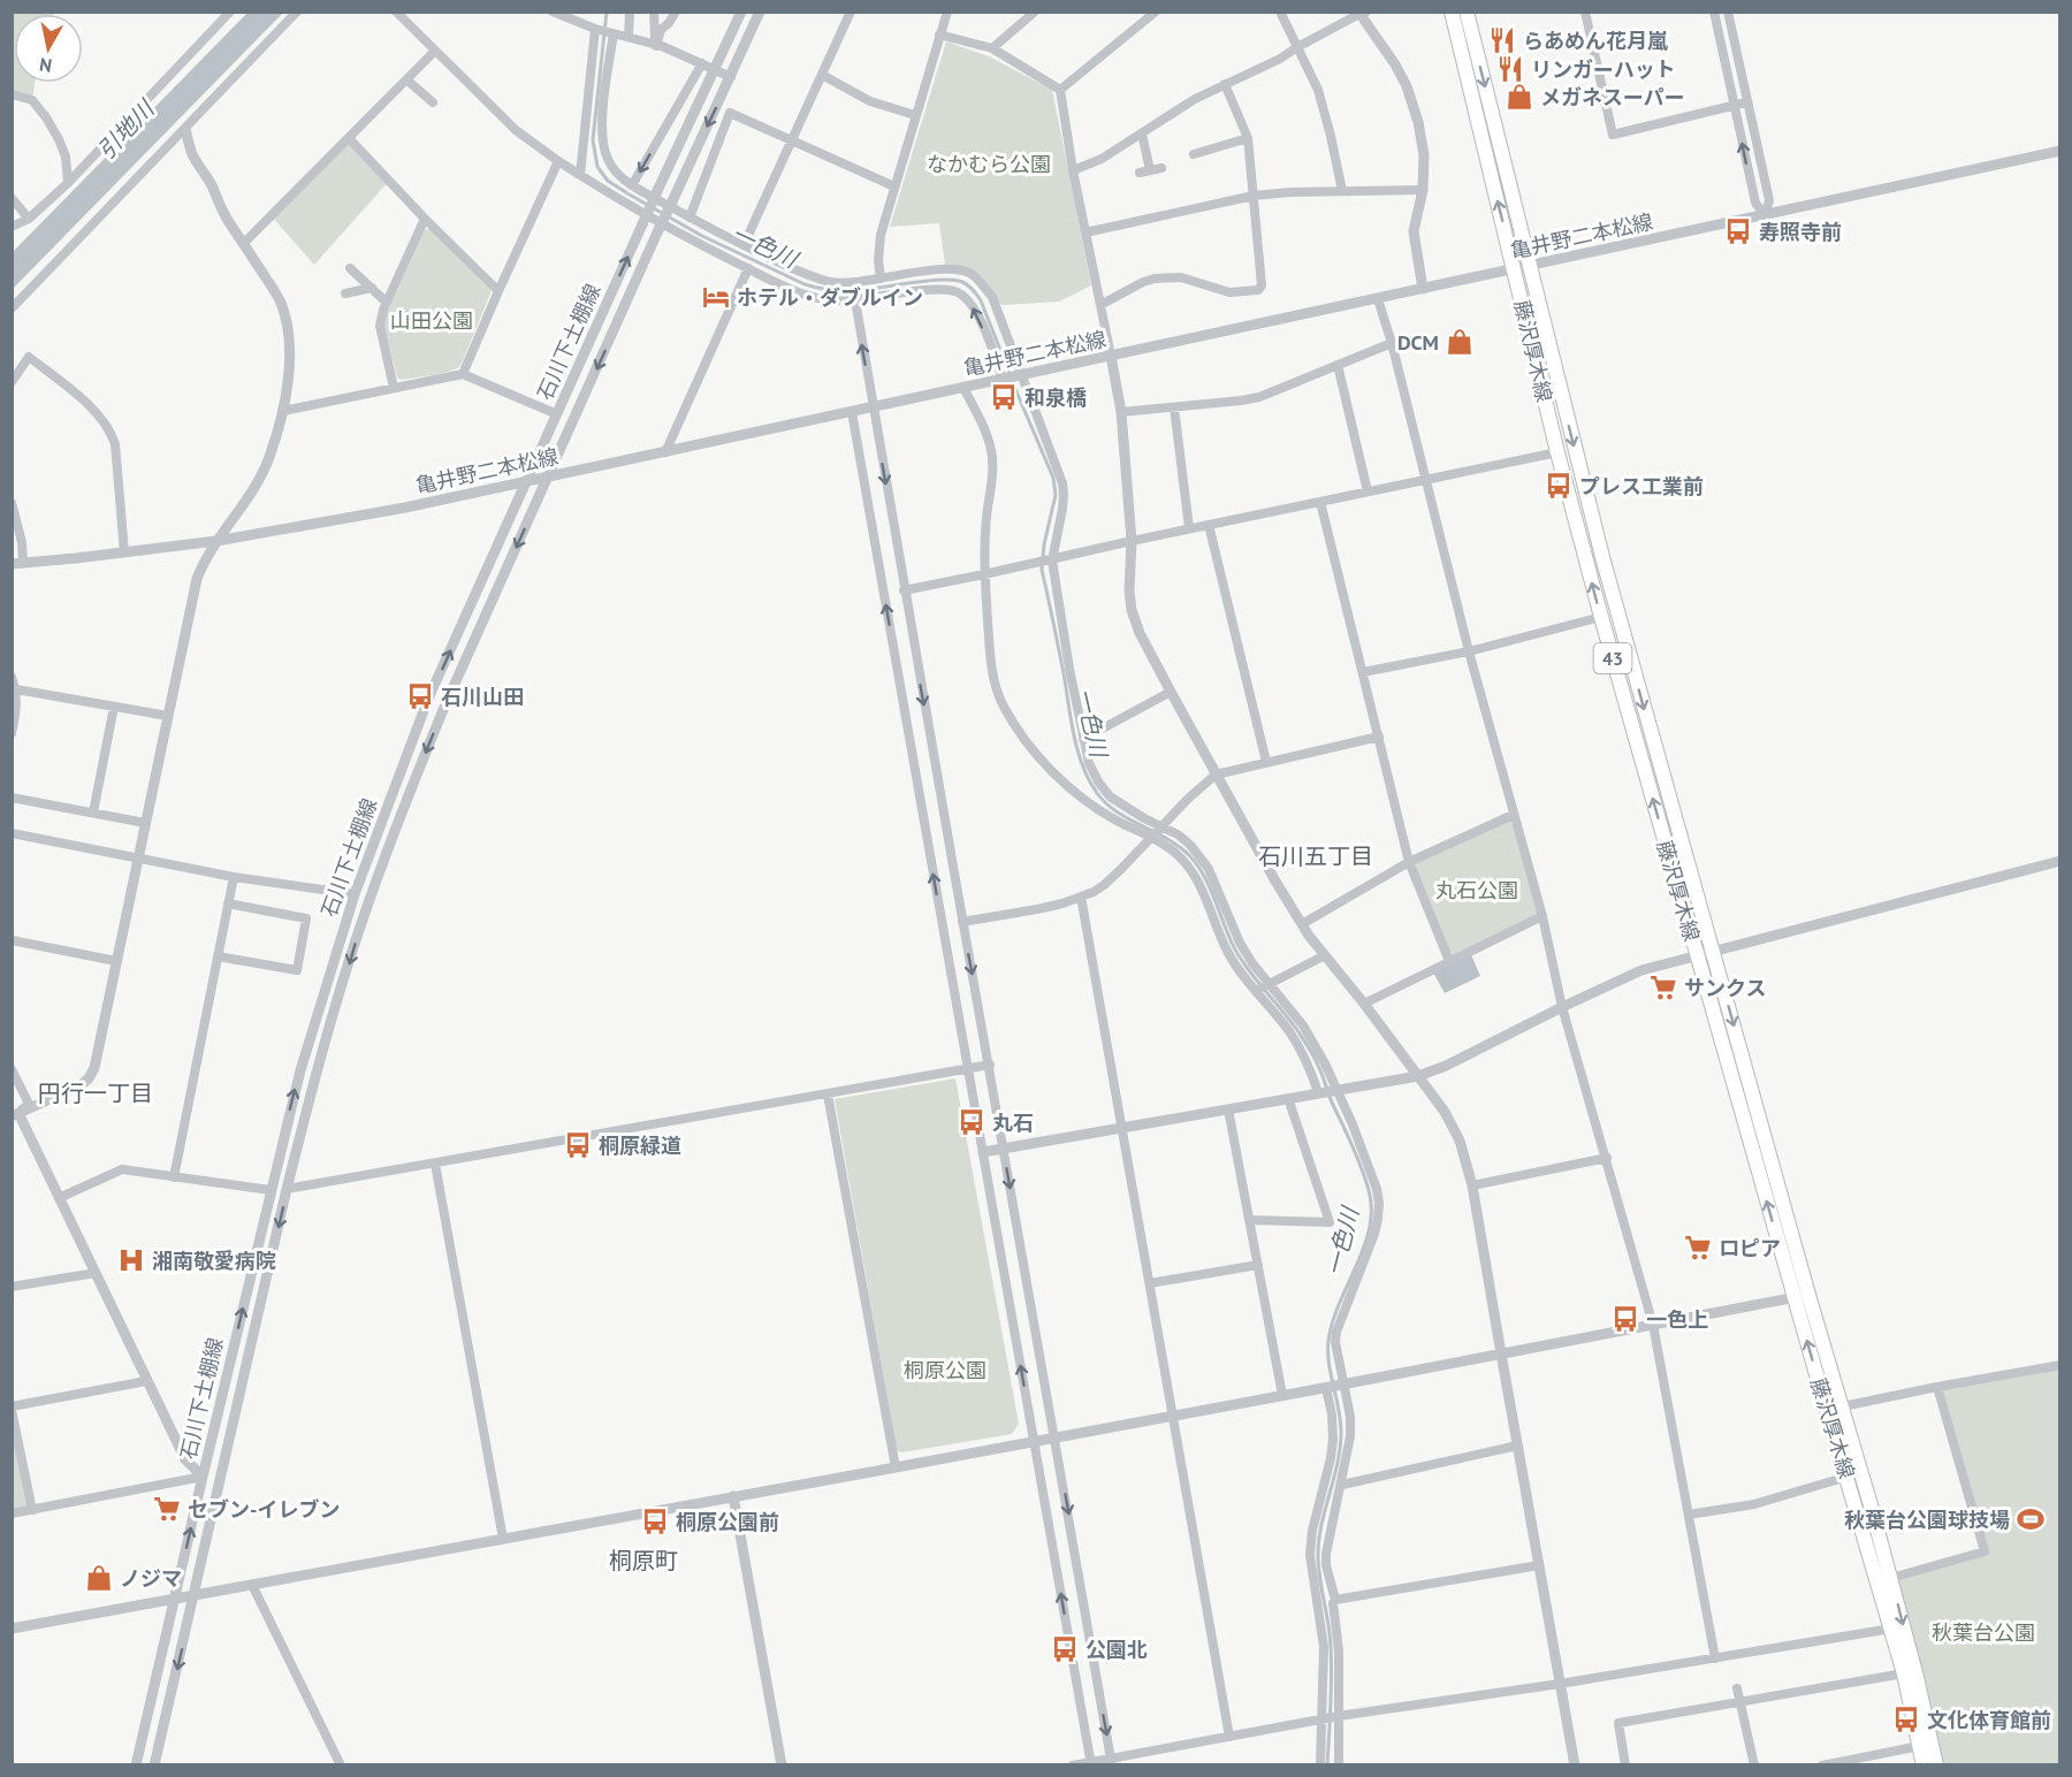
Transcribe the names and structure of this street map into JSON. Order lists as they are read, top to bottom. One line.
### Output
{"streets":{"main road":["藤沢厚木線","43"],"street":["亀井野二本松線","石川下土棚線"]},"crossings":[["亀井野二本松線","石川下土棚線"],["亀井野二本松線","藤沢厚木線"]],"districts":["石川五丁目","円行一丁目","桐原町"],"water":["引地川","一色川"],"parks":["なかむら公園","山田公園","丸石公園","桐原公園","秋葉台公園"],"places":{"restaurant":["らあめん花月嵐","リンガーハット"],"shop":["メガネスーパー","DCM","ノジマ"],"bus stop":["寿照寺前","和泉橋","プレス工業前","石川山田","丸石","桐原緑道","一色上","桐原公園前","公園北","文化体育館前"],"hotel":["ホテル・ダブルイン"],"supermarket":["サンクス","ロピア","セブン-イレブン"],"hospital":["湘南敬愛病院"],"sports":["秋葉台公園球技場"]},"north":"bottom"}
